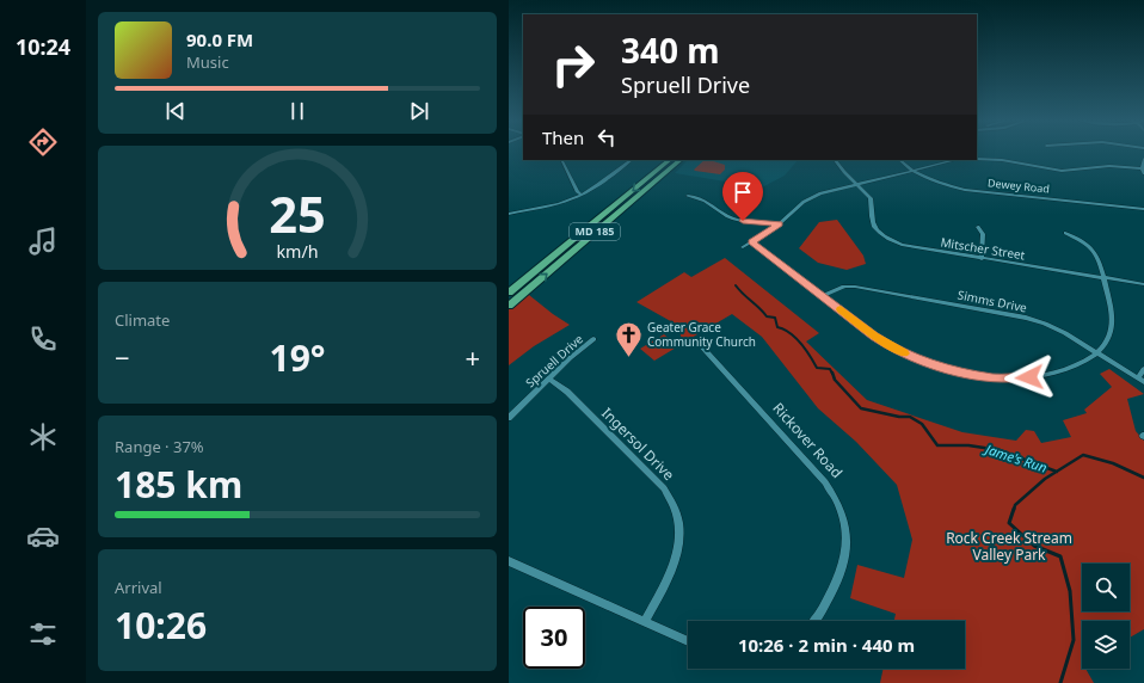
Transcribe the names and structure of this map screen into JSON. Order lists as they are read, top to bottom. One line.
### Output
{"streets":{"main road":["MD 185"],"street":["Dewey Road","Mitscher Street","Simms Drive","Spruell Drive","Rickover Road","Ingersol Drive"]},"crossings":[["Spruell Drive","Ingersol Drive"]],"water":["Jame's Run"],"parks":["Rock Creek Stream Valley Park"],"places":{"church":["Geater Grace Community Church"]},"page":{"tabs":"10:24","turn":["340 m","Spruell Drive"],"song":["90.0 FM","Music"],"then":"Then","tile":["Climate",["Range · 37%","185 km"],["Arrival","10:26"]],"heat":["−","19°","+"],"limit":"30","trip":"10:26 · 2 min · 440 m","gauge":["25","km/h"]}}
